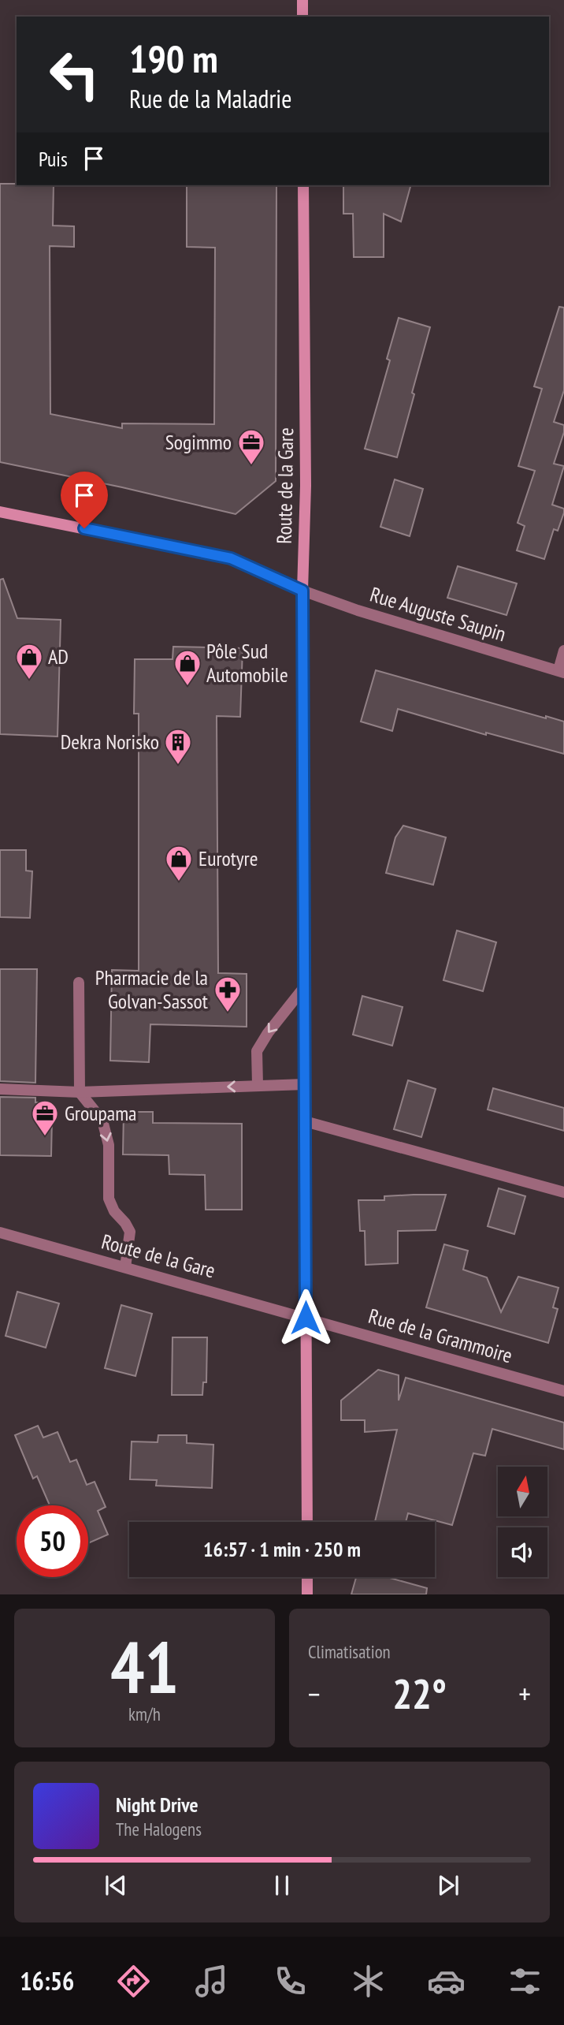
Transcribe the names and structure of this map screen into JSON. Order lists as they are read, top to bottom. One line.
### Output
{"streets":{"main road":["Route de la Gare"],"street":["Rue Auguste Saupin","Rue de la Grammoire"]},"crossings":[["Route de la Gare","Rue Auguste Saupin"],["Route de la Gare","Rue de la Grammoire"]],"places":{"office":["Sogimmo","Groupama"],"shop":["AD","Pôle Sud Automobile","Eurotyre"],"building":["Dekra Norisko"],"pharmacy":["Pharmacie de la Golvan-Sassot"]},"north":"top","page":{"turn":["190 m","Rue de la Maladrie"],"then":"Puis","limit":"50","trip":"16:57 · 1 min · 250 m","tile":[["41","km/h"],"Climatisation"],"heat":["−","22°","+"],"song":["Night Drive","The Halogens"],"tabs":"16:56"}}
